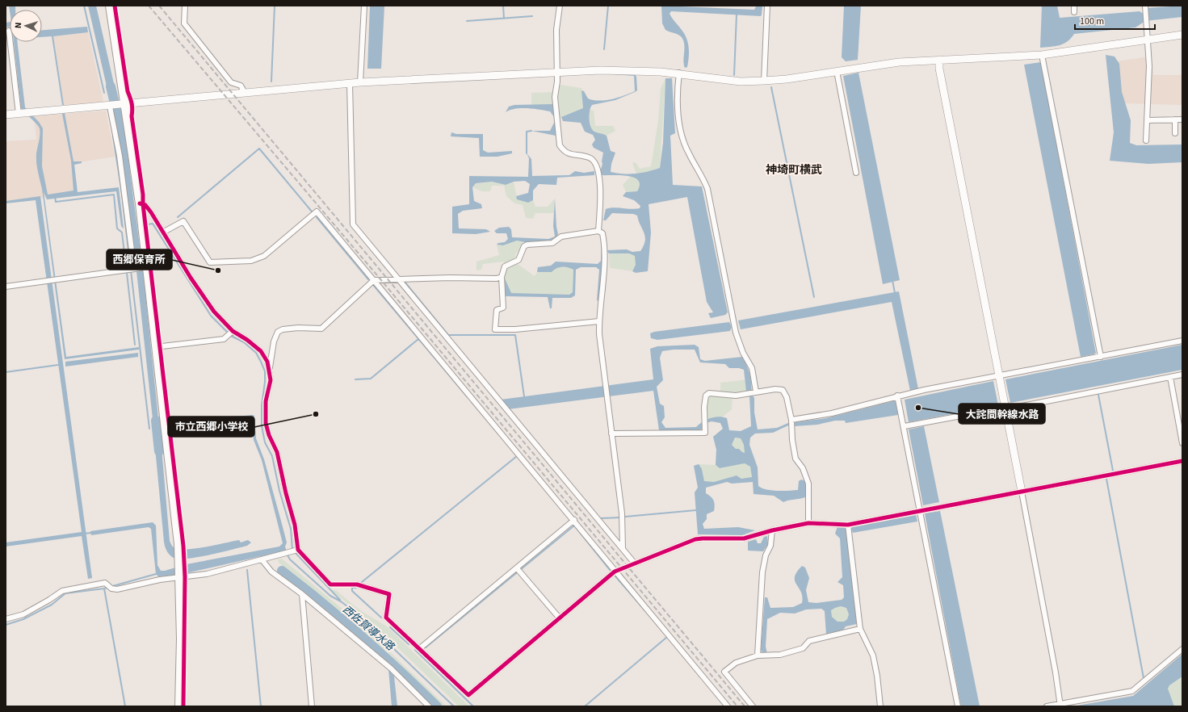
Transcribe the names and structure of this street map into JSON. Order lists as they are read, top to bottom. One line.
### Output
{"districts":["神埼町横武"],"water":["西佐賀導水路"],"places":["西郷保育所","大詫間幹線水路","市立西郷小学校"],"scale_bar":"100 m","north":"left"}
